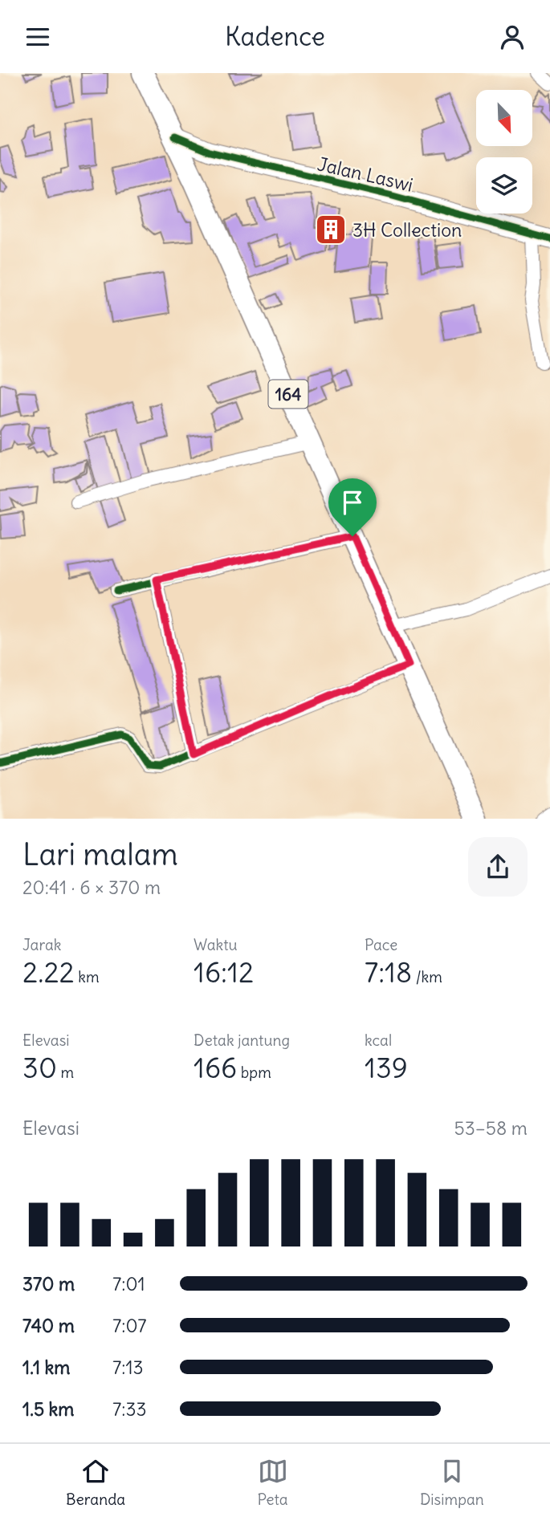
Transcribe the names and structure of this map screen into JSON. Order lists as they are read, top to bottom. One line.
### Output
{"streets":{"main road":["164"],"street":["Jalan Laswi"]},"crossings":[["Jalan Laswi","164"]],"places":{"building":["3H Collection"]},"north":"bottom right","page":{"header":"Kadence","heading":["Lari malam","20:41 · 6 × 370 m"],"stats":[["Jarak","2.22 km"],["Waktu","16:12"],["Pace","7:18 /km"],["Elevasi","30 m"],["Detak jantung","166 bpm"],["kcal","139"]],"chart":["Elevasi","53–58 m"],"list":[{"name":"370 m","note":"7:01"},{"name":"740 m","note":"7:07"},{"name":"1.1 km","note":"7:13"},{"name":"1.5 km","note":"7:33"}],"tabs":["Beranda","Peta","Disimpan"]}}
